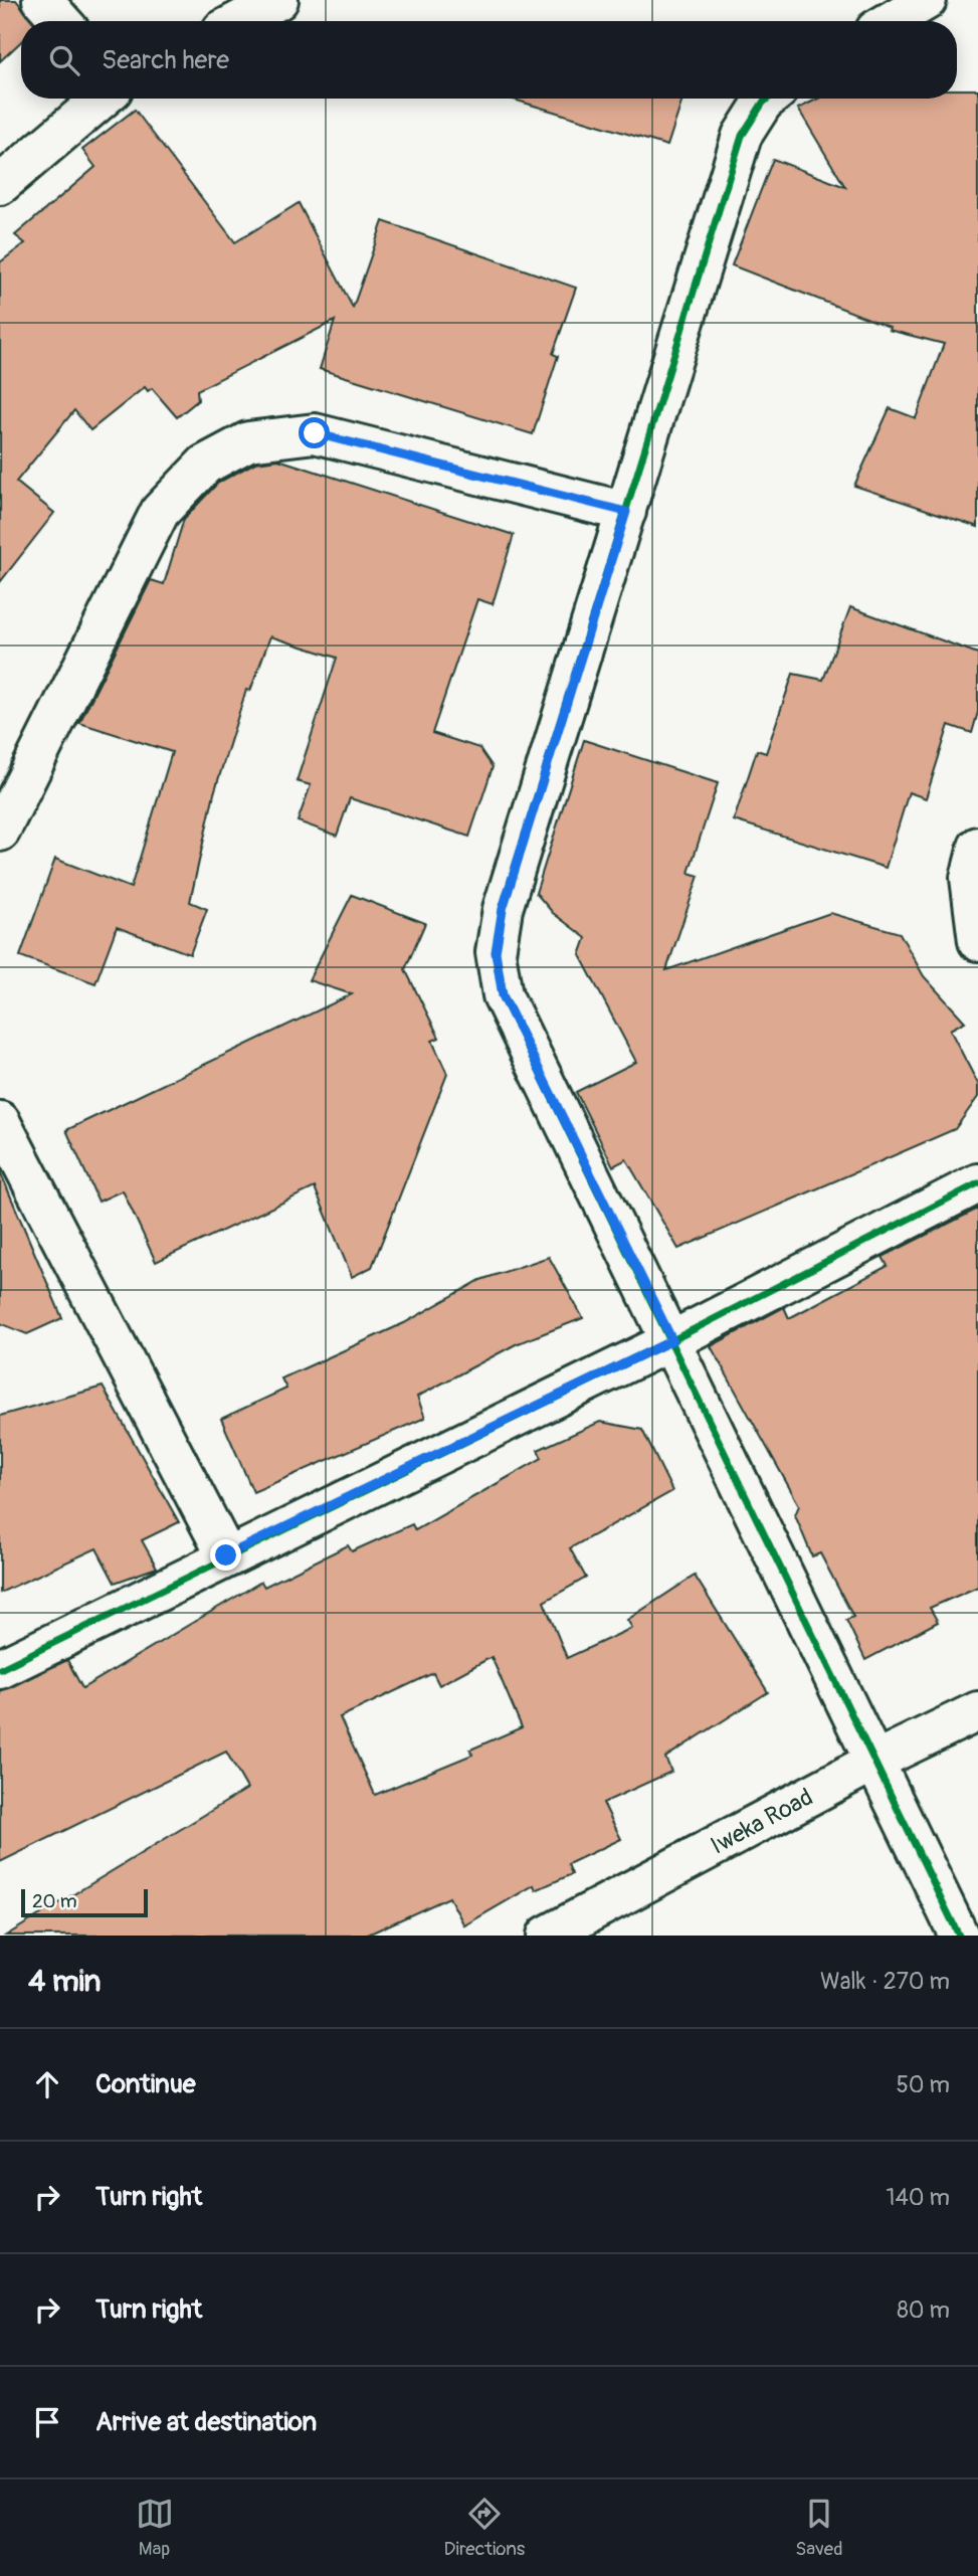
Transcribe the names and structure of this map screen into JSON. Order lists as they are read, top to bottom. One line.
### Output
{"streets":{"street":["Iweka Road"]},"scale_bar":"20 m","page":{"search":"Search here","scale":"20 m","heading":["4 min","Walk · 270 m"],"list":[["Continue","50 m"],["Turn right","140 m"],["Turn right","80 m"],"Arrive at destination"],"nav":["Map","Directions","Saved"]}}
